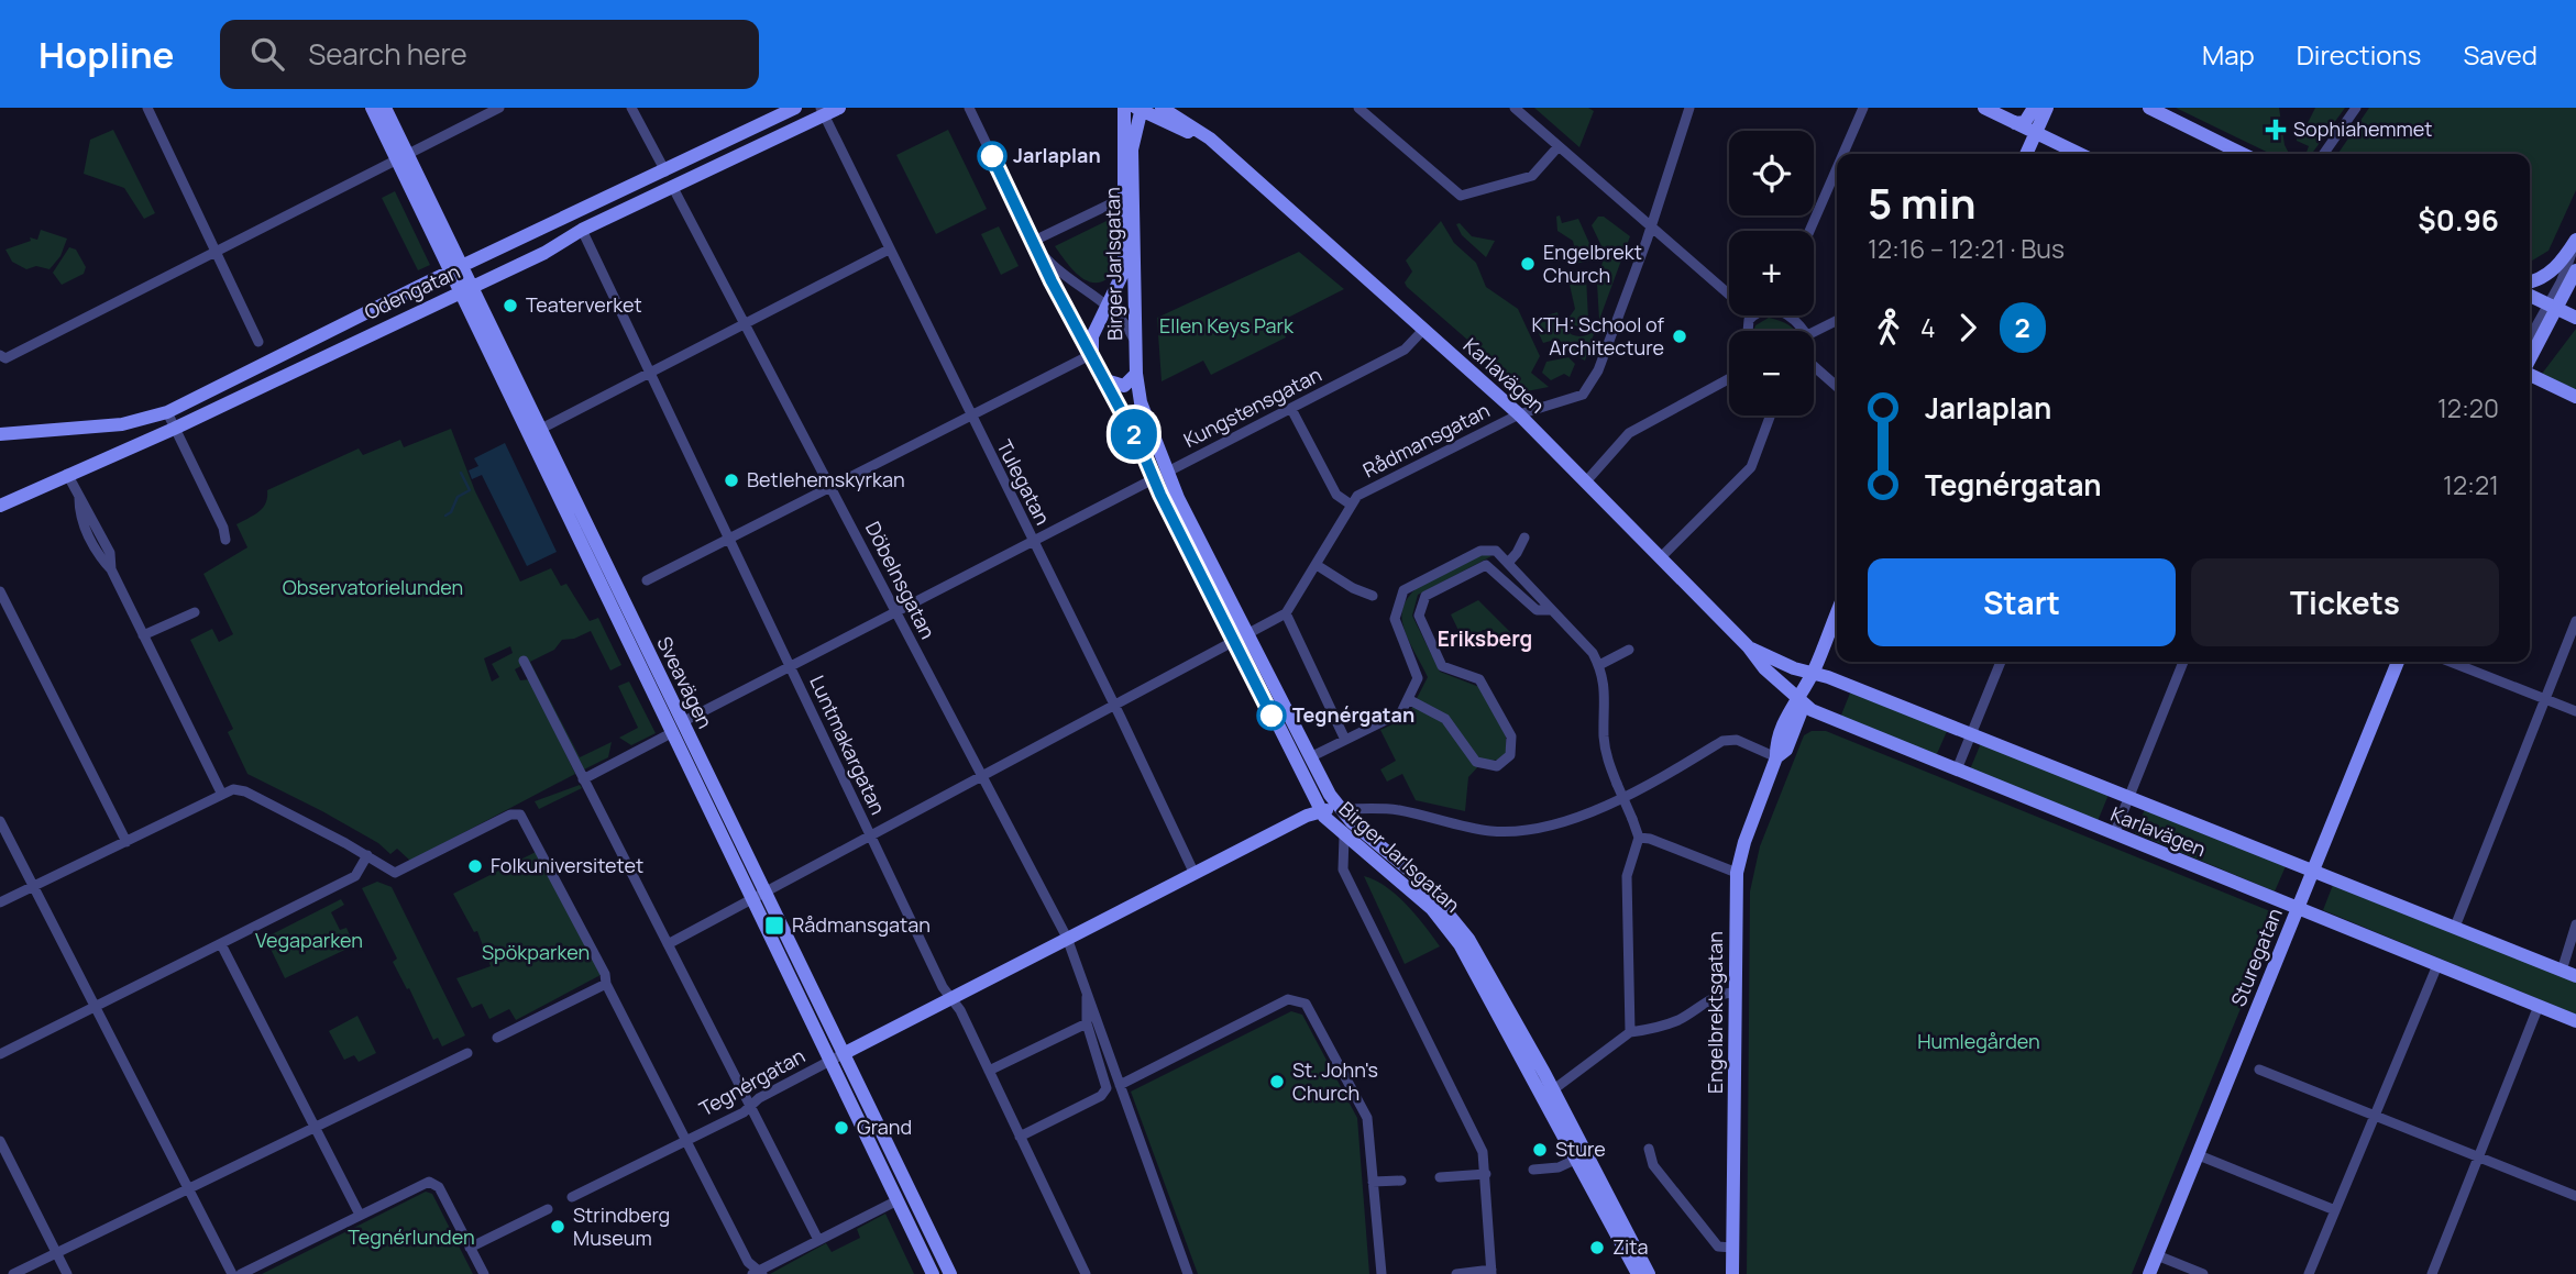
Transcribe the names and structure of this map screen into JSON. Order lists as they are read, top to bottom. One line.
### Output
{"streets":{"street":["Birger Jarlsgatan","Odengatan","Karlavägen","Kungstensgatan","Rådmansgatan","Tulegatan","Döbelnsgatan","Sveavägen","Luntmakargatan","Sturegatan","Engelbrektsgatan","Tegnérgatan"]},"crossings":[["Birger Jarlsgatan","Karlavägen"],["Birger Jarlsgatan","Kungstensgatan"],["Birger Jarlsgatan","Rådmansgatan"],["Birger Jarlsgatan","Tegnérgatan"],["Odengatan","Tulegatan"],["Odengatan","Döbelnsgatan"],["Odengatan","Sveavägen"],["Odengatan","Luntmakargatan"],["Karlavägen","Kungstensgatan"],["Karlavägen","Rådmansgatan"],["Karlavägen","Sturegatan"],["Karlavägen","Engelbrektsgatan"],["Kungstensgatan","Tulegatan"],["Kungstensgatan","Döbelnsgatan"],["Kungstensgatan","Sveavägen"],["Kungstensgatan","Luntmakargatan"],["Rådmansgatan","Tulegatan"],["Rådmansgatan","Döbelnsgatan"],["Rådmansgatan","Sveavägen"],["Rådmansgatan","Luntmakargatan"],["Tulegatan","Tegnérgatan"],["Döbelnsgatan","Luntmakargatan"],["Döbelnsgatan","Tegnérgatan"],["Sveavägen","Tegnérgatan"],["Luntmakargatan","Tegnérgatan"]],"districts":["Eriksberg"],"parks":["Ellen Keys Park","Observatorielunden","Vegaparken","Spökparken","Humlegården","Tegnérlunden"],"places":{"health":["Sophiahemmet"],"other":["Jarlaplan","Engelbrekt Church","Teaterverket","KTH: School of Architecture","Betlehemskyrkan","Tegnérgatan","Folkuniversitetet","St. John's Church","Grand","Sture","Strindberg Museum","Zita"],"transit":["Rådmansgatan"]},"lines":["bus line 2"],"page":{"header":"Hopline","search":"Search here","nav":["Map","Directions","Saved"],"on_map":"2","map_buttons":["+","−"],"heading":["5 min","12:16 – 12:21 · Bus","$0.96"],"legs":["4","2"],"list":[{"name":"Jarlaplan","value":"12:20"},{"name":"Tegnérgatan","value":"12:21"}],"buttons":["Start","Tickets"]}}
